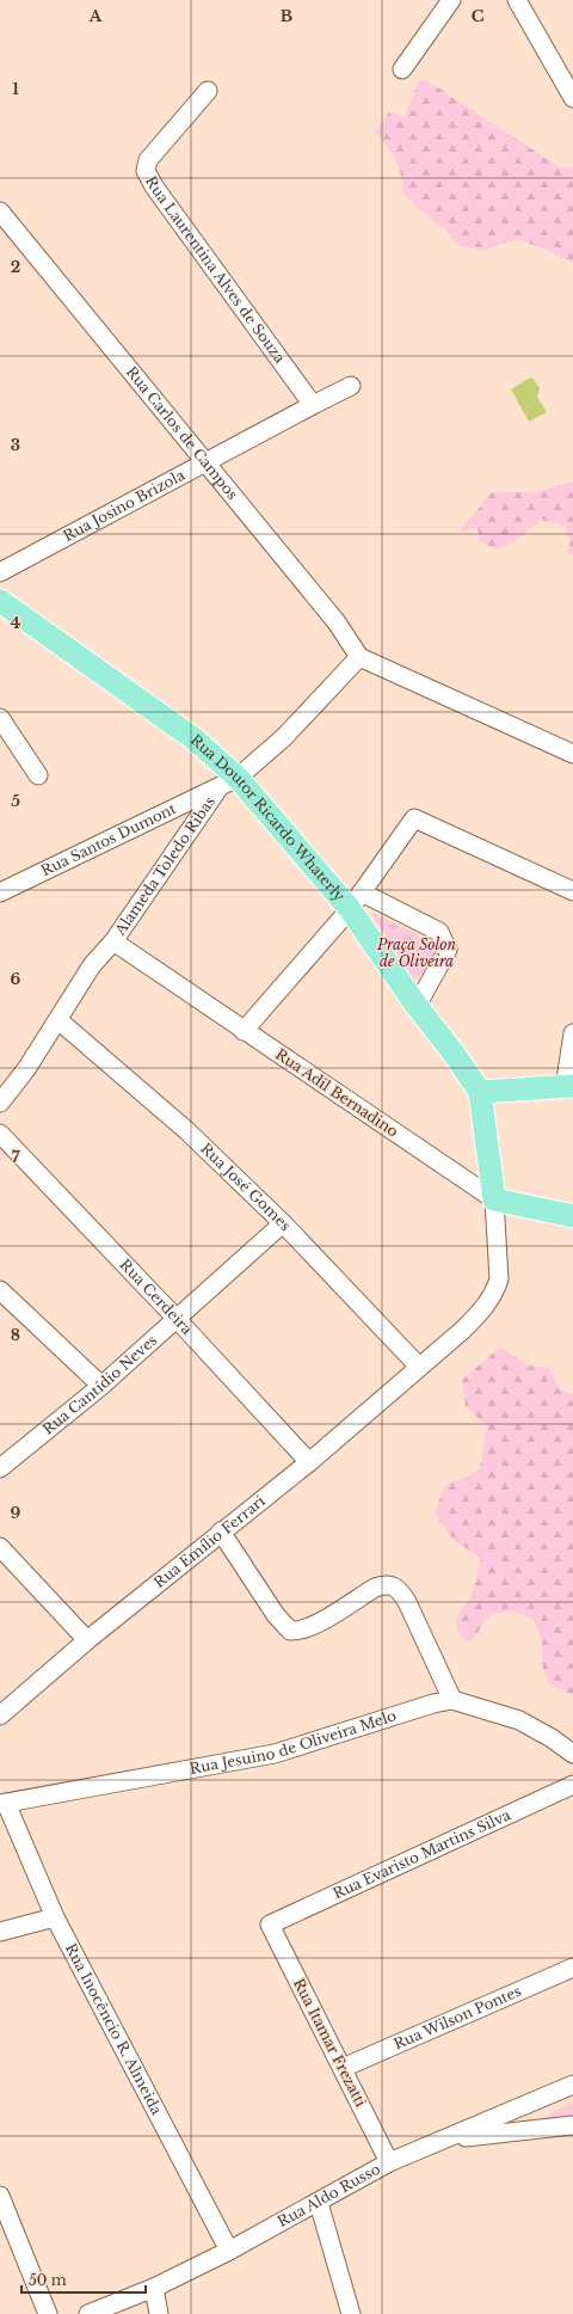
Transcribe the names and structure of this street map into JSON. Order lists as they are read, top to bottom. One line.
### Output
{"streets":{"main road":["Rua Doutor Ricardo Whaterly","Rua Adil Bernadino"],"street":["Rua Laurentina Alves de Souza","Rua Carlos de Campos","Rua Josino Brizola","Rua Santos Dumont","Alameda Toledo Ribas","Rua José Gomes","Rua Cerdeira","Rua Cantídio Neves","Rua Emílio Ferrari","Rua Jesuino de Oliveira Melo","Rua Evaristo Martins Silva","Rua Wilson Pontes","Rua Inocêncio R. Almeida","Rua Itamar Frezatti","Rua Aldo Russo"]},"crossings":[["Rua Laurentina Alves de Souza","Rua Josino Brizola"],["Rua Carlos de Campos","Rua Josino Brizola"],["Rua Carlos de Campos","Alameda Toledo Ribas"],["Rua Doutor Ricardo Whaterly","Rua Santos Dumont"],["Rua Doutor Ricardo Whaterly","Alameda Toledo Ribas"],["Rua Santos Dumont","Alameda Toledo Ribas"],["Alameda Toledo Ribas","Rua Adil Bernadino"],["Alameda Toledo Ribas","Rua José Gomes"],["Rua Adil Bernadino","Rua Emílio Ferrari"],["Rua José Gomes","Rua Cantídio Neves"],["Rua José Gomes","Rua Emílio Ferrari"],["Rua Cerdeira","Rua Cantídio Neves"],["Rua Cerdeira","Rua Emílio Ferrari"],["Rua Jesuino de Oliveira Melo","Rua Inocêncio R. Almeida"],["Rua Evaristo Martins Silva","Rua Itamar Frezatti"],["Rua Wilson Pontes","Rua Itamar Frezatti"],["Rua Inocêncio R. Almeida","Rua Aldo Russo"],["Rua Itamar Frezatti","Rua Aldo Russo"]],"parks":["Praça Solon de Oliveira"],"scale_bar":"50 m","grid":{"columns":["A","B","C"],"rows":["1","2","3","4","5","6","7","8","9"]}}
